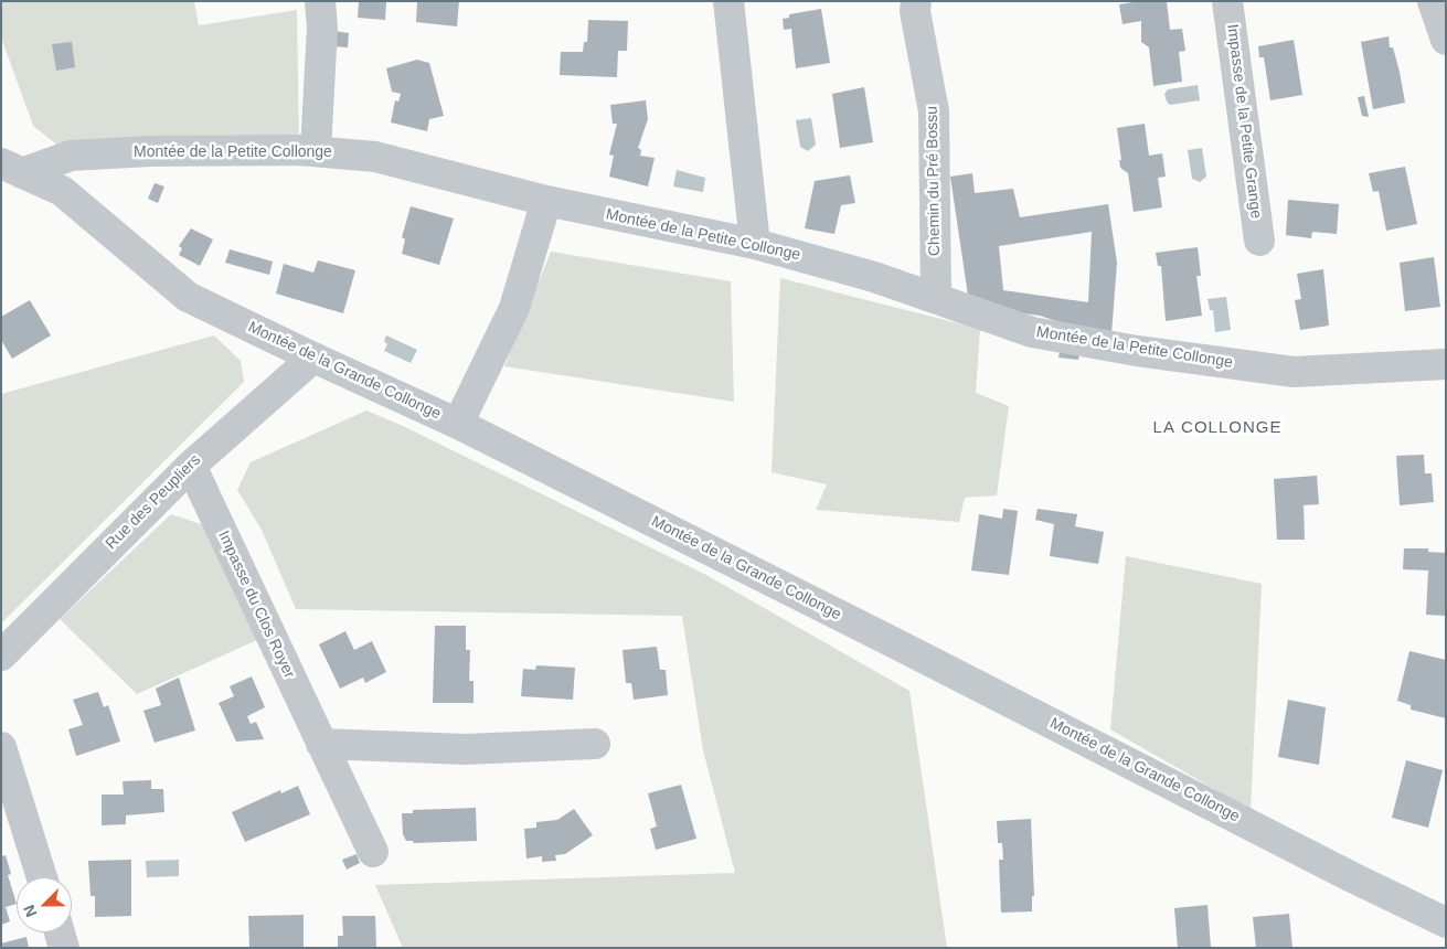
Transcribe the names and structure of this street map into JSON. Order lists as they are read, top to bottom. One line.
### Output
{"streets":{"street":["Impasse de la Petite Grange","Montée de la Petite Collonge","Chemin du Pré Bossu","Montée de la Grande Collonge","Rue des Peupliers","Impasse du Clos Royer"]},"crossings":[["Montée de la Petite Collonge","Chemin du Pré Bossu"],["Montée de la Petite Collonge","Montée de la Grande Collonge"],["Montée de la Grande Collonge","Rue des Peupliers"],["Rue des Peupliers","Impasse du Clos Royer"]],"districts":["LA COLLONGE"],"north":"bottom left"}
